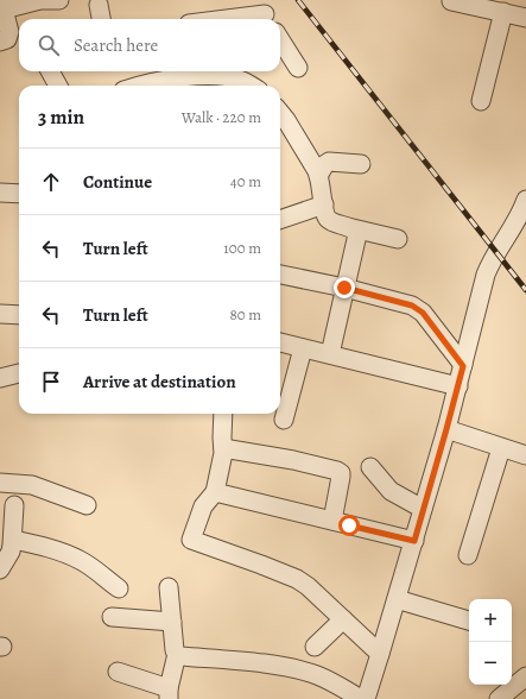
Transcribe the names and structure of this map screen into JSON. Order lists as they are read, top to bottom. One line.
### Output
{"page":{"search":"Search here","heading":["3 min","Walk · 220 m"],"list":[["Continue","40 m"],["Turn left","100 m"],["Turn left","80 m"],"Arrive at destination"],"map_buttons":["+","−"]}}
